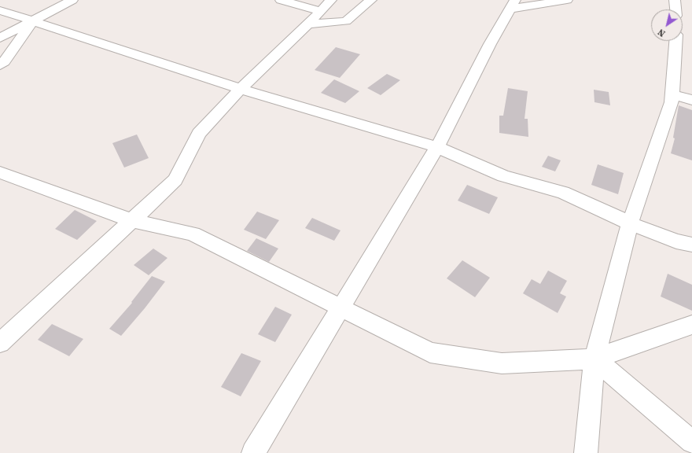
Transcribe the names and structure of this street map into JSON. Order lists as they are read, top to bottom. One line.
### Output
{"north":"bottom left"}
